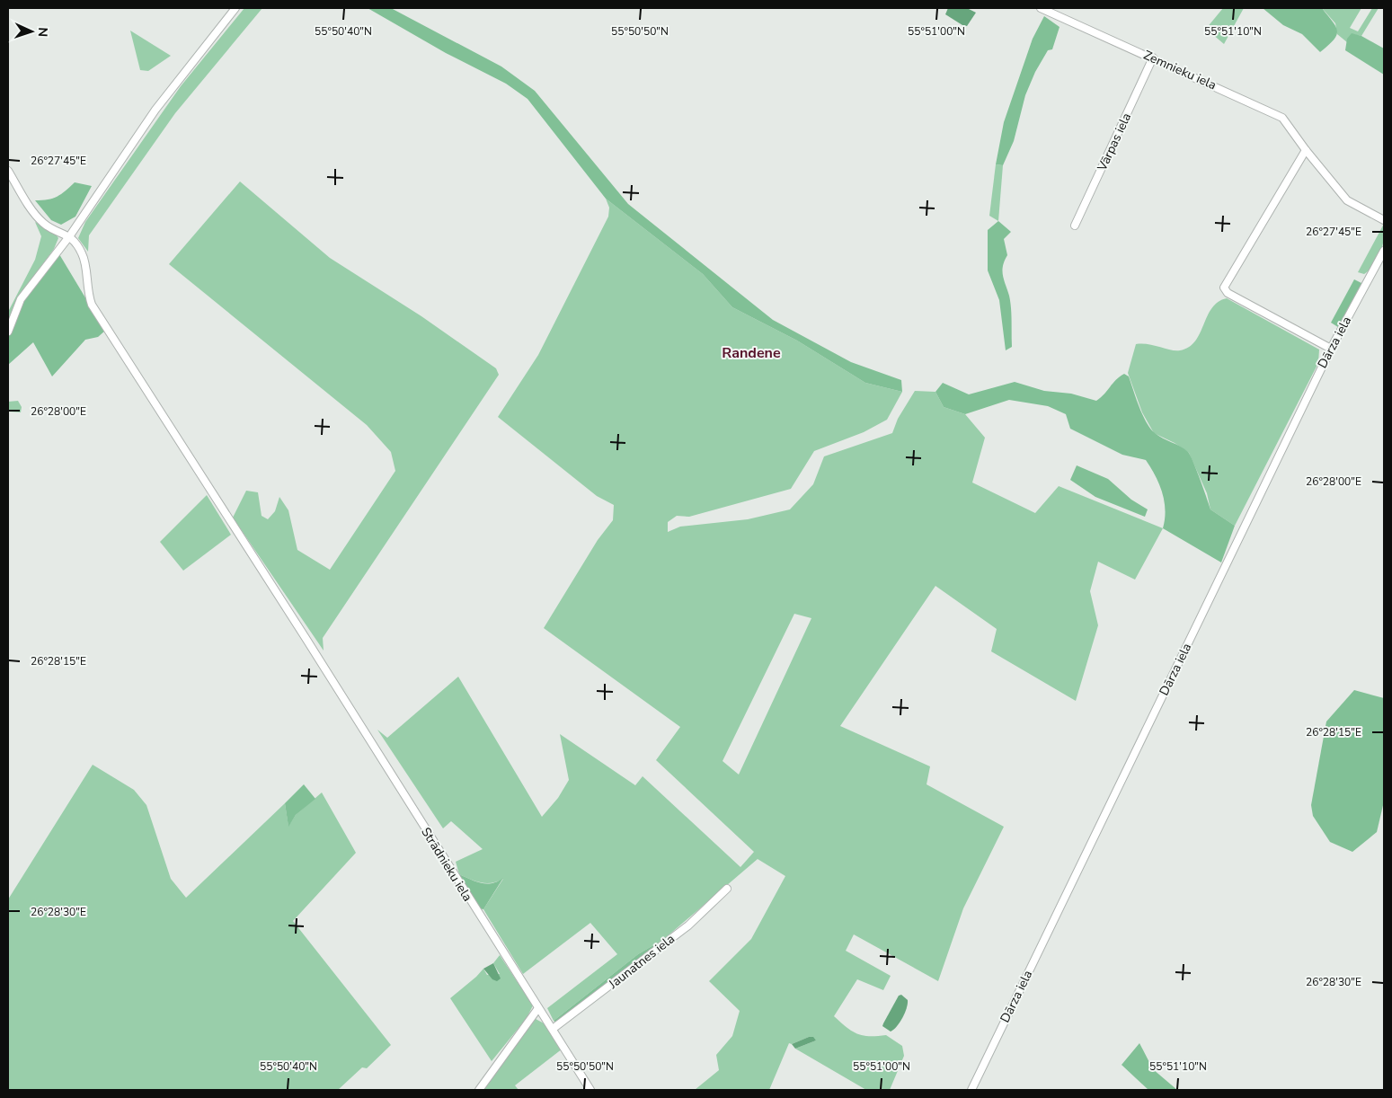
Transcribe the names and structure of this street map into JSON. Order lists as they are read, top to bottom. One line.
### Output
{"streets":{"street":["Zemnieku iela","Vārpas iela","Dārza iela","Strādnieku iela","Jaunatnes iela"]},"crossings":[["Zemnieku iela","Vārpas iela"],["Strādnieku iela","Jaunatnes iela"]],"districts":["Randene"],"north":"right","coordinates":["55°50'40\"N","55°50'50\"N","55°51'00\"N","55°51'10\"N","26°27'45\"E","26°28'00\"E","26°28'15\"E","26°28'30\"E"]}
